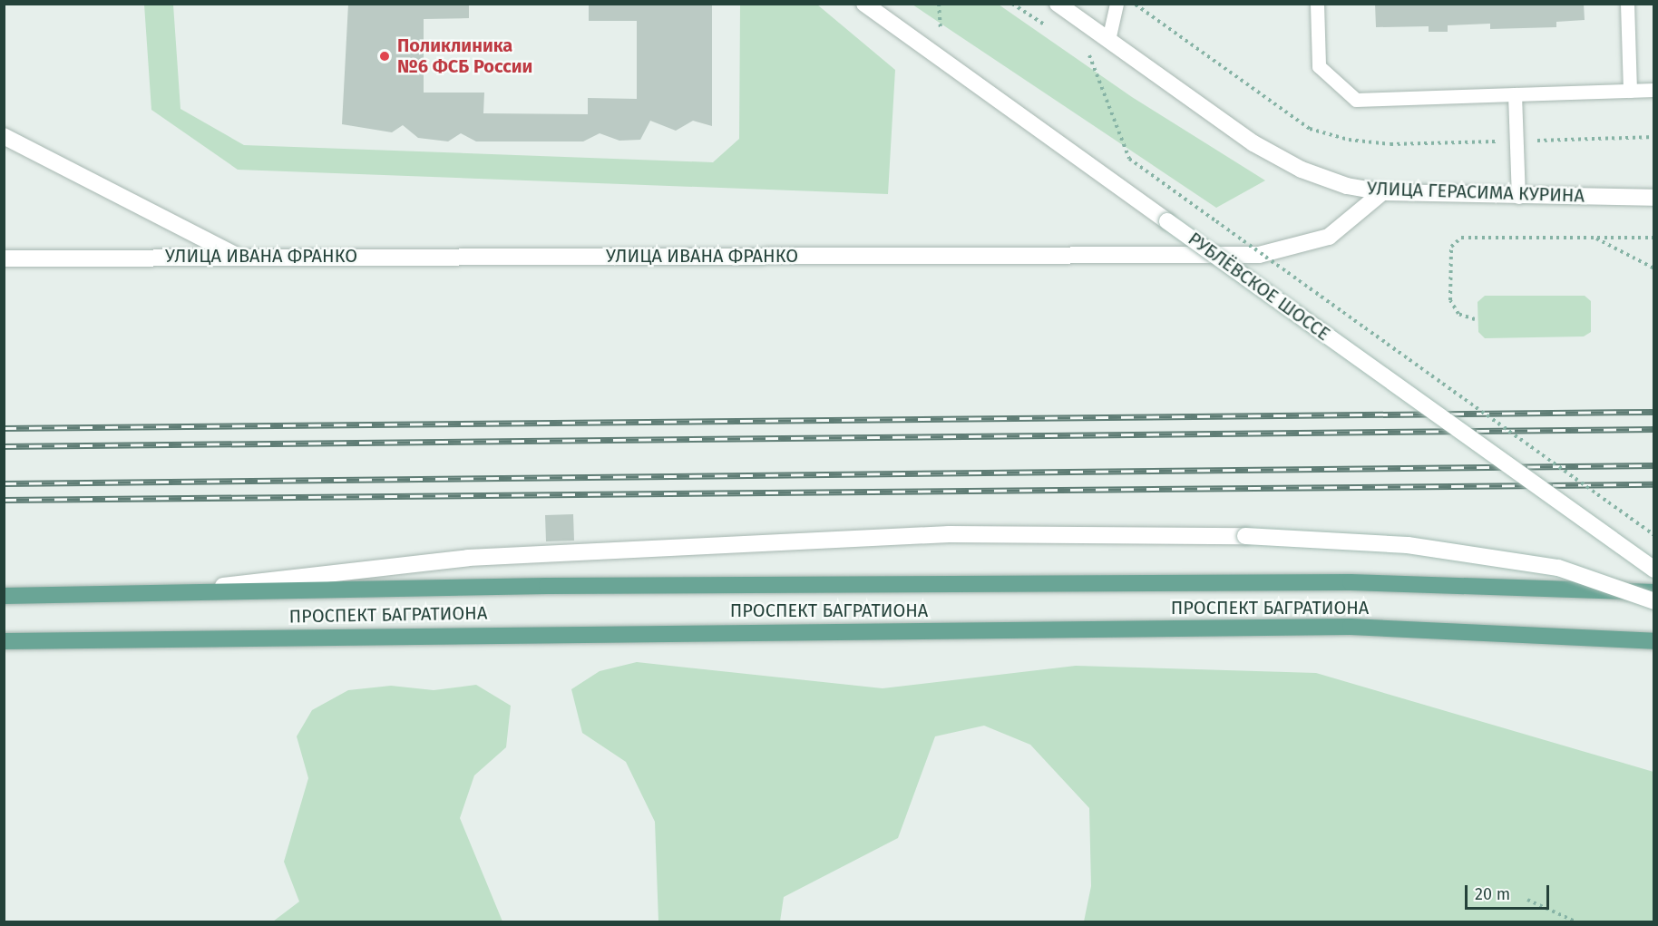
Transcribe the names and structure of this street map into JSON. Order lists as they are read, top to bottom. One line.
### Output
{"streets":{"main road":["ПРОСПЕКТ БАГРАТИОНА"],"street":["УЛИЦА ГЕРАСИМА КУРИНА","УЛИЦА ИВАНА ФРАНКО","РУБЛЁВСКОЕ ШОССЕ"]},"crossings":[["УЛИЦА ГЕРАСИМА КУРИНА","УЛИЦА ИВАНА ФРАНКО"]],"places":["Поликлиника №6 ФСБ России"],"scale_bar":"20 m"}
